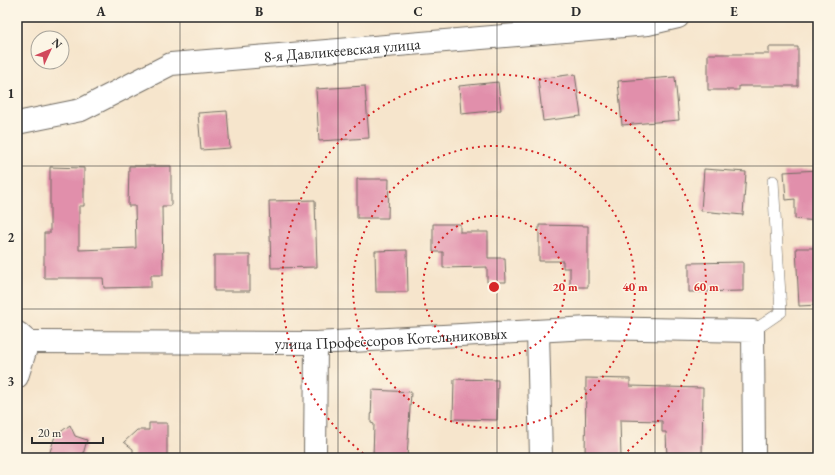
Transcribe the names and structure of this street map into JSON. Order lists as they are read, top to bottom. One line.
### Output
{"streets":{"street":["8-я Давликеевская улица","улица Профессоров Котельниковых"]},"scale_bar":"20 m","north":"top right","grid":{"columns":["A","B","C","D","E"],"rows":["1","2","3"]},"rings":["20 m","40 m","60 m"]}
